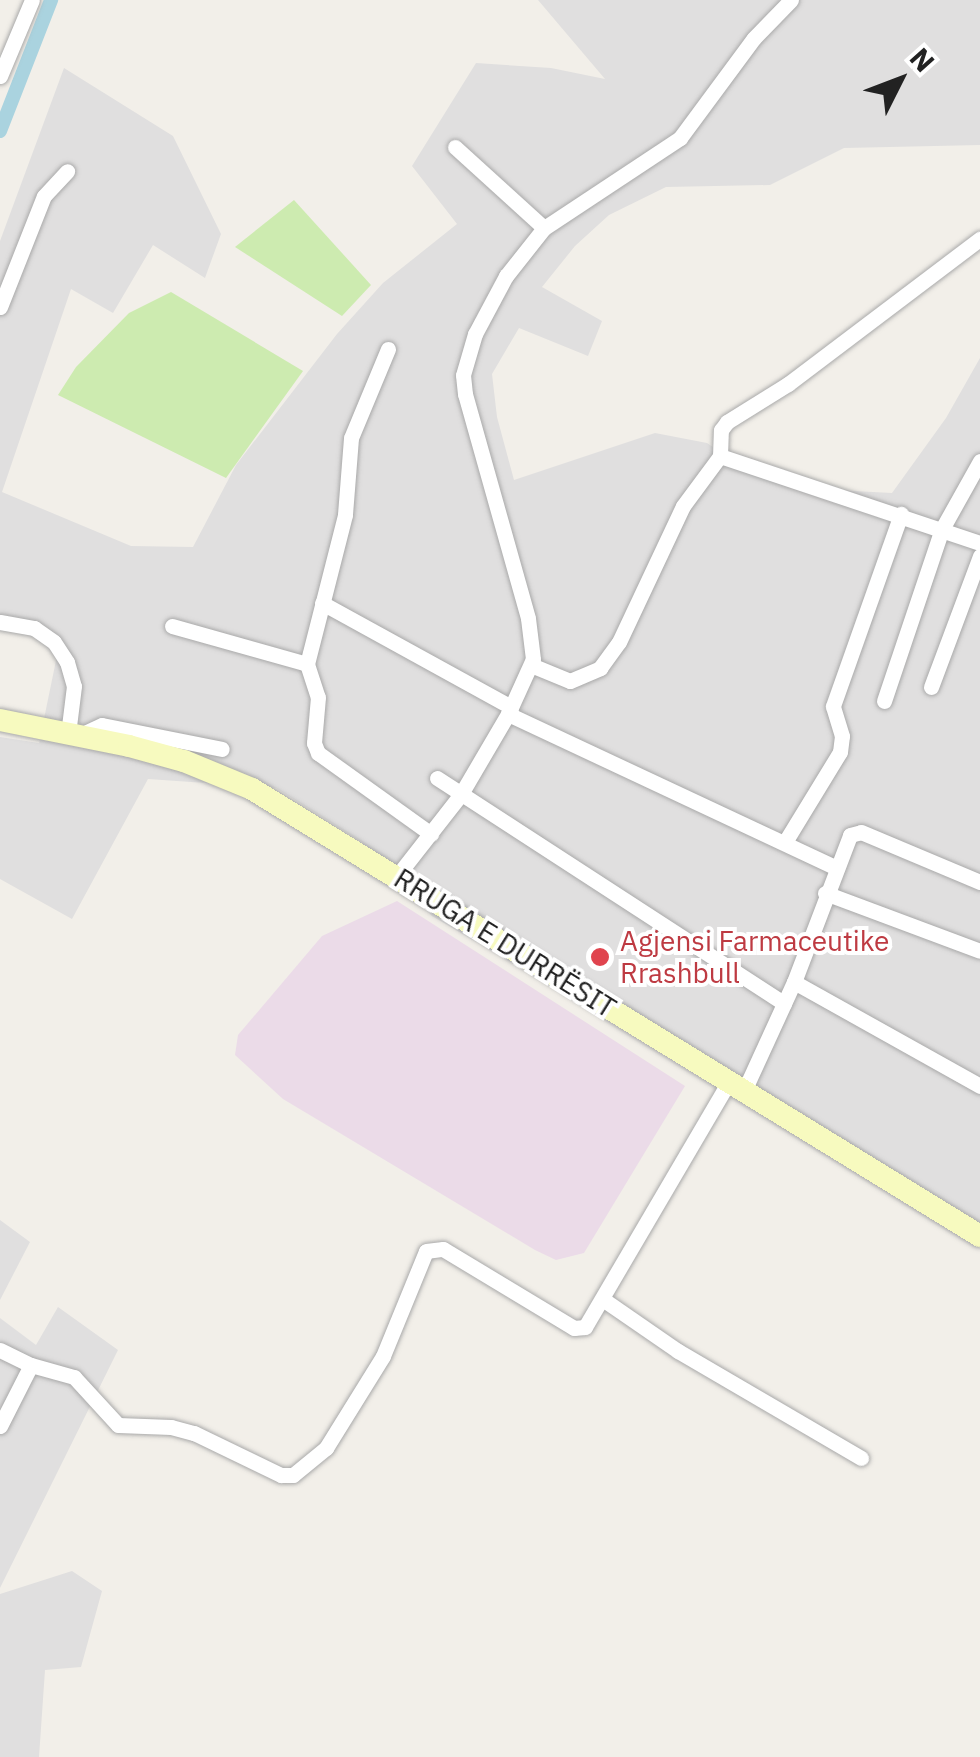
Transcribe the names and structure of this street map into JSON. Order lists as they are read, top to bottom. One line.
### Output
{"streets":{"main road":["RRUGA E DURRËSIT"]},"places":["Agjensi Farmaceutike Rrashbull"],"north":"top right"}
